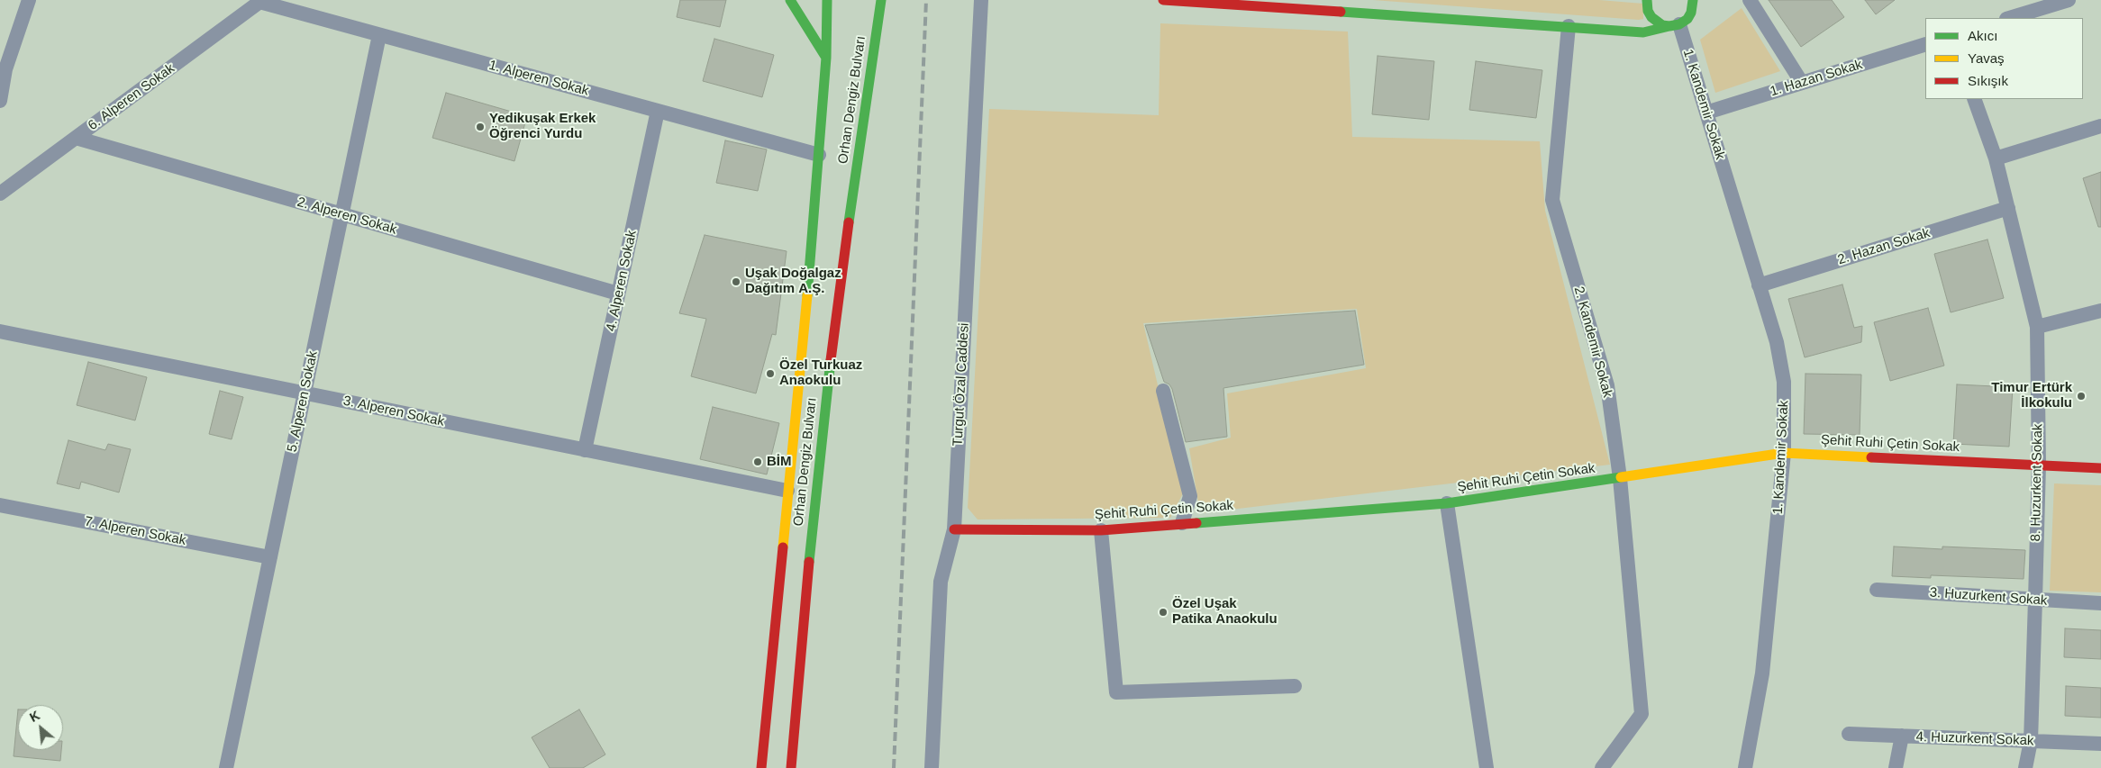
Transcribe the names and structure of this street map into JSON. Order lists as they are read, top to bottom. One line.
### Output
{"streets":{"main road":["Orhan Dengiz Bulvarı","Şehit Ruhi Çetin Sokak"],"street":["1. Alperen Sokak","1. Hazan Sokak","6. Alperen Sokak","1. Kandemir Sokak","2. Alperen Sokak","2. Hazan Sokak","4. Alperen Sokak","2. Kandemir Sokak","Turgut Özal Caddesi","5. Alperen Sokak","3. Alperen Sokak","8. Huzurkent Sokak","7. Alperen Sokak","3. Huzurkent Sokak","4. Huzurkent Sokak"]},"crossings":[["1. Alperen Sokak","6. Alperen Sokak"],["1. Alperen Sokak","Orhan Dengiz Bulvarı"],["1. Alperen Sokak","4. Alperen Sokak"],["1. Alperen Sokak","5. Alperen Sokak"],["1. Hazan Sokak","1. Kandemir Sokak"],["6. Alperen Sokak","2. Alperen Sokak"],["Orhan Dengiz Bulvarı","3. Alperen Sokak"],["1. Kandemir Sokak","2. Hazan Sokak"],["1. Kandemir Sokak","Şehit Ruhi Çetin Sokak"],["2. Alperen Sokak","4. Alperen Sokak"],["2. Alperen Sokak","5. Alperen Sokak"],["2. Hazan Sokak","8. Huzurkent Sokak"],["4. Alperen Sokak","3. Alperen Sokak"],["2. Kandemir Sokak","Şehit Ruhi Çetin Sokak"],["Turgut Özal Caddesi","Şehit Ruhi Çetin Sokak"],["5. Alperen Sokak","3. Alperen Sokak"],["5. Alperen Sokak","7. Alperen Sokak"],["Şehit Ruhi Çetin Sokak","8. Huzurkent Sokak"],["8. Huzurkent Sokak","3. Huzurkent Sokak"],["8. Huzurkent Sokak","4. Huzurkent Sokak"]],"places":["Yedikuşak Erkek Öğrenci Yurdu","Uşak Doğalgaz Dağıtım A.Ş.","Özel Turkuaz Anaokulu","Timur Ertürk İlkokulu","BİM","Özel Uşak Patika Anaokulu"],"legend":["Akıcı","Yavaş","Sıkışık"],"north":"top left"}
